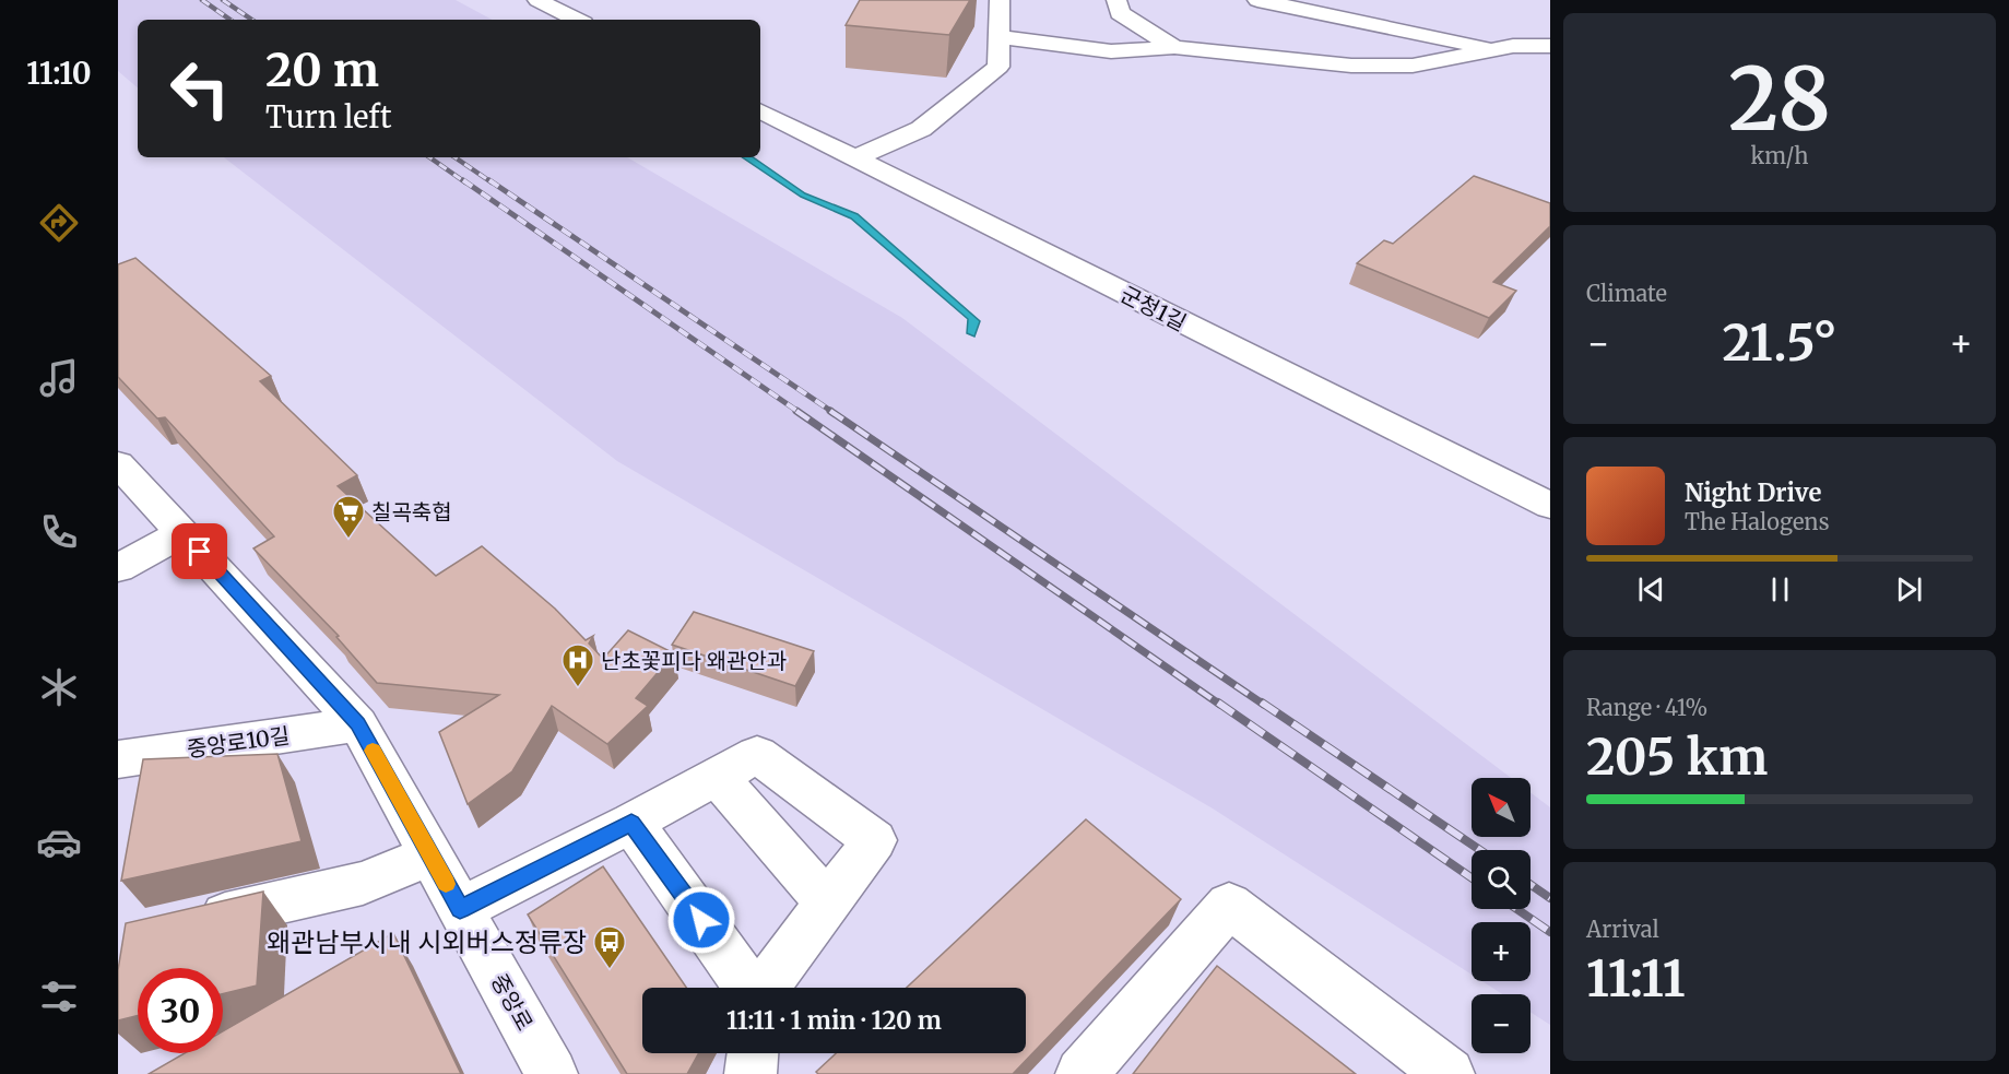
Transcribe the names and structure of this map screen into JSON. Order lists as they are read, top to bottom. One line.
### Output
{"streets":{"street":["군청1길","중앙로10길","중앙로"]},"crossings":[["중앙로10길","중앙로"]],"places":{"supermarket":["칠곡축협"],"hospital":["난초꽃피다 왜관안과"],"bus stop":["왜관남부시내 시외버스정류장"]},"north":"top left","page":{"tabs":"11:10","tile":[["28","km/h"],"Climate",["Range · 41%","205 km"],["Arrival","11:11"]],"turn":["20 m","Turn left"],"heat":["−","21.5°","+"],"song":["Night Drive","The Halogens"],"map_buttons":["+","−"],"limit":"30","trip":"11:11 · 1 min · 120 m"}}
